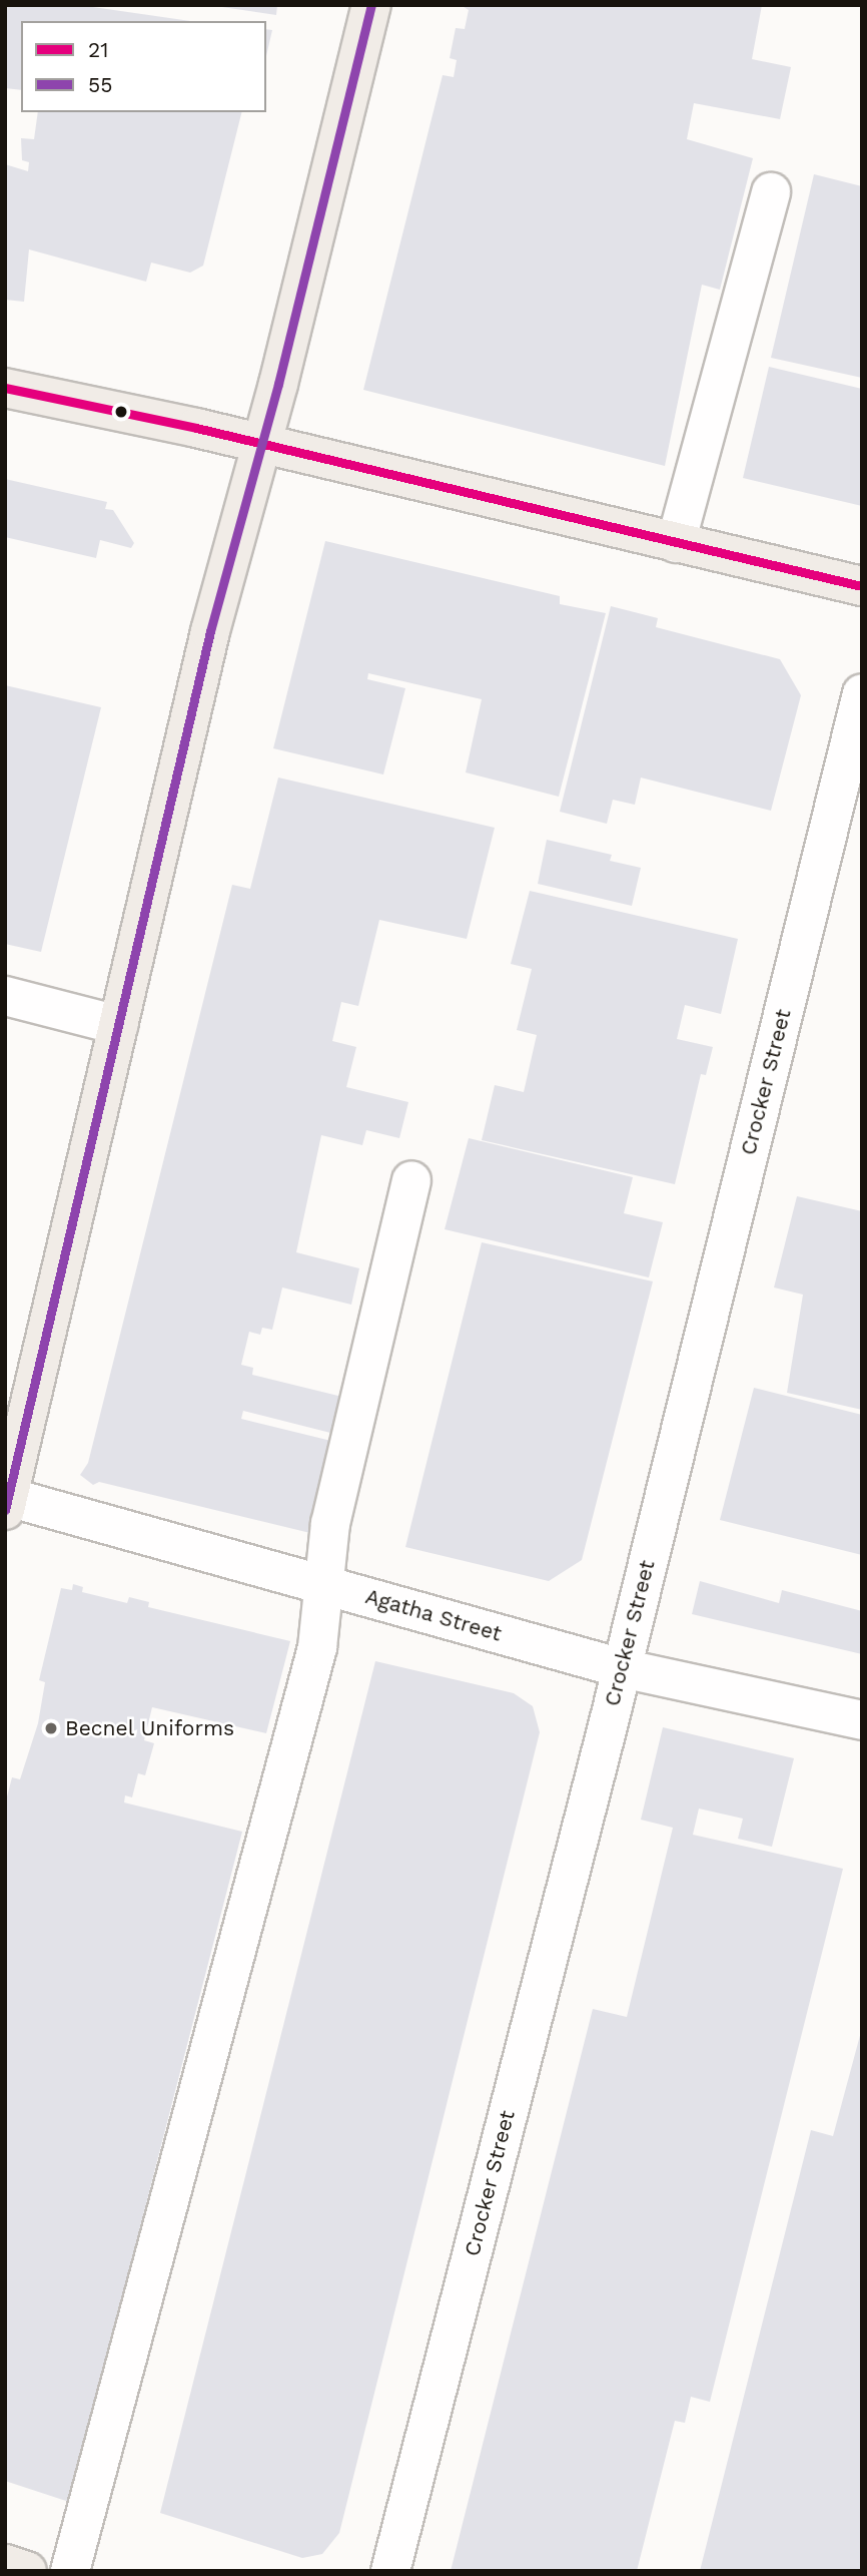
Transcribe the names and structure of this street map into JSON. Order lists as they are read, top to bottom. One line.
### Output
{"streets":{"street":["Crocker Street","Agatha Street"]},"crossings":[["Crocker Street","Agatha Street"]],"places":["Becnel Uniforms"],"lines":["transit line 55","transit line 21"],"legend":["21","55"]}
